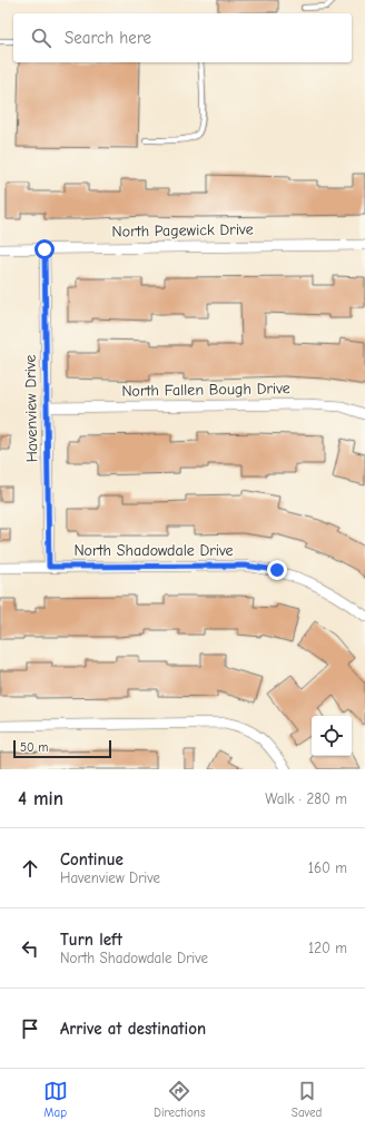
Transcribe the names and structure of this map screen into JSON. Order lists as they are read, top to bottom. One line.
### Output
{"streets":{"street":["North Pagewick Drive","North Fallen Bough Drive","Havenview Drive","North Shadowdale Drive"]},"crossings":[["North Pagewick Drive","Havenview Drive"],["North Fallen Bough Drive","Havenview Drive"],["Havenview Drive","North Shadowdale Drive"]],"scale_bar":"50 m","page":{"search":"Search here","scale":"50 m","heading":["4 min","Walk · 280 m"],"list":[["Continue","Havenview Drive","160 m"],["Turn left","North Shadowdale Drive","120 m"],"Arrive at destination"],"nav":["Map","Directions","Saved"]}}
